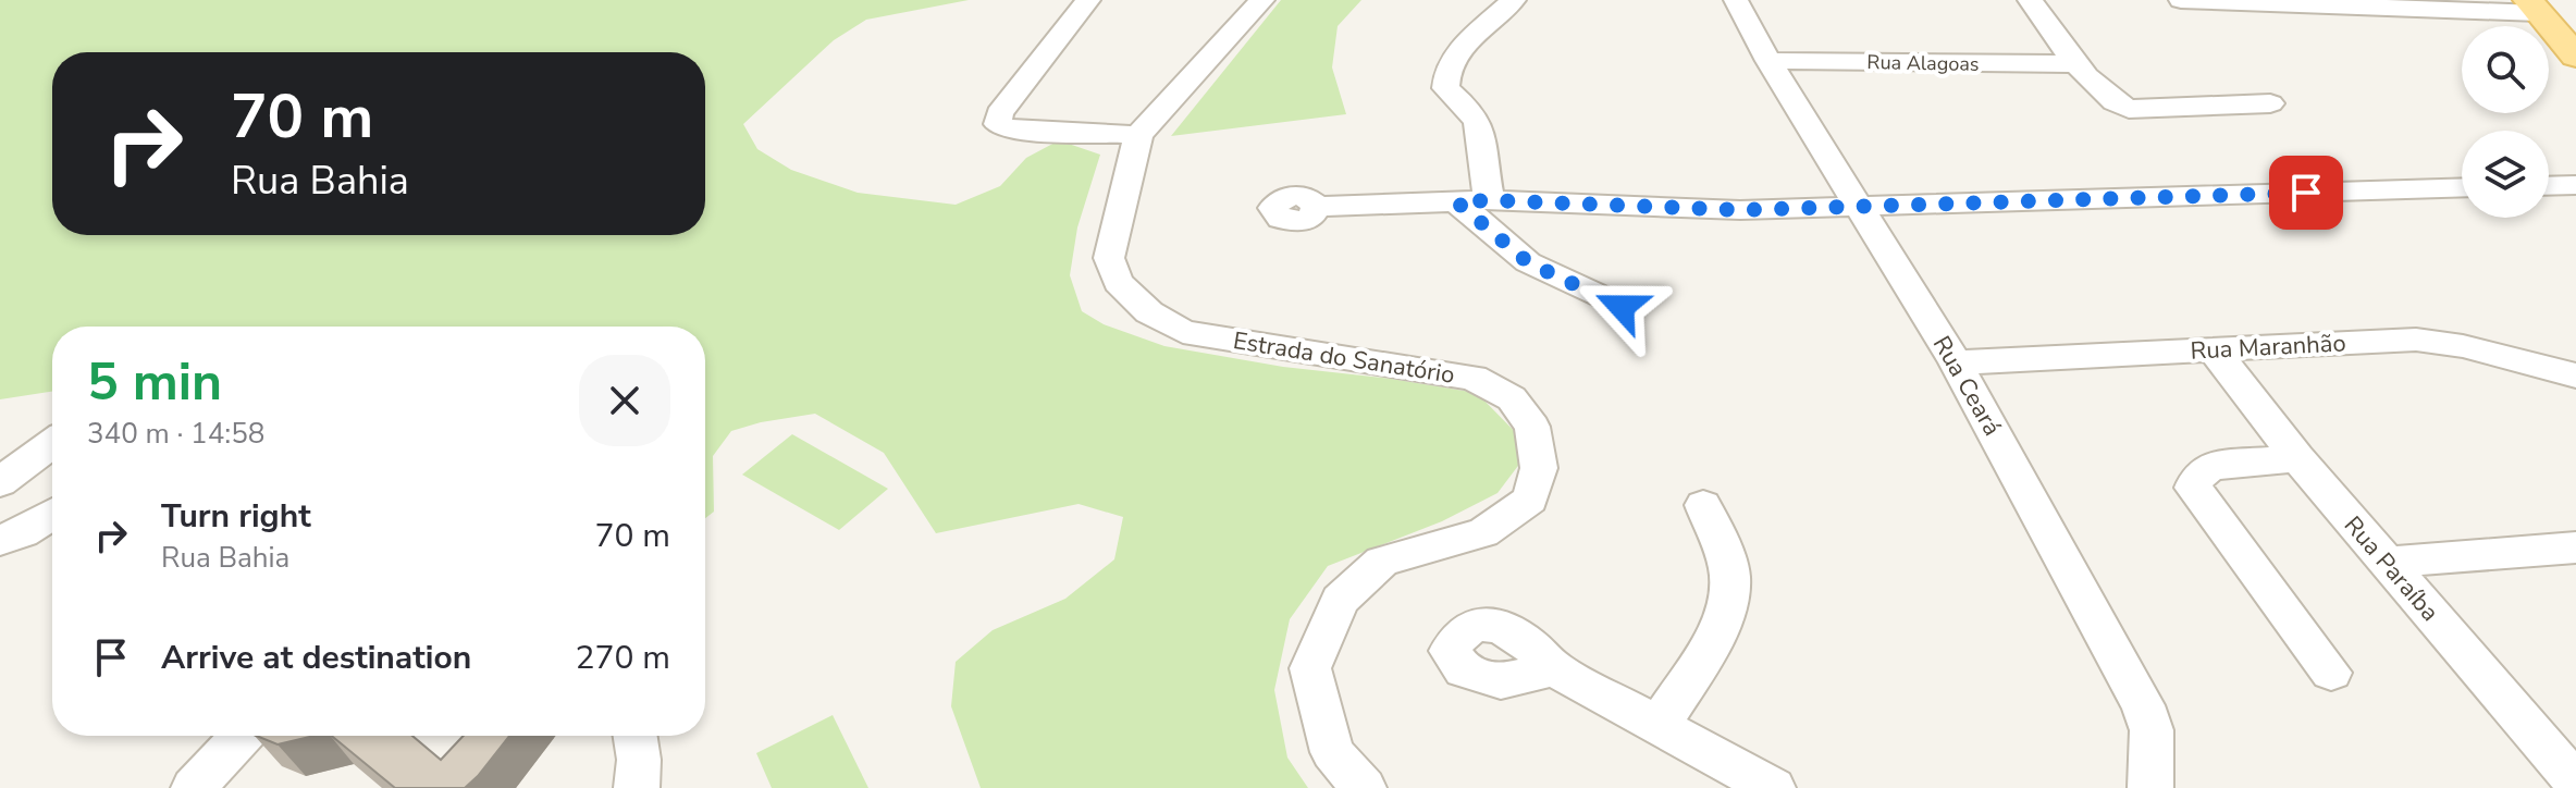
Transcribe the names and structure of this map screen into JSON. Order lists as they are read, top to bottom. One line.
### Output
{"streets":{"street":["Rua Alagoas","Rua Maranhão","Estrada do Sanatório","Rua Ceará","Rua Paraíba"]},"crossings":[["Rua Alagoas","Rua Ceará"],["Rua Maranhão","Rua Ceará"],["Rua Maranhão","Rua Paraíba"]],"page":{"turn":["70 m","Rua Bahia"],"heading":["5 min","340 m · 14:58"],"list":[{"name":"Turn right","note":"Rua Bahia","value":"70 m"},{"name":"Arrive at destination","value":"270 m"}]}}
